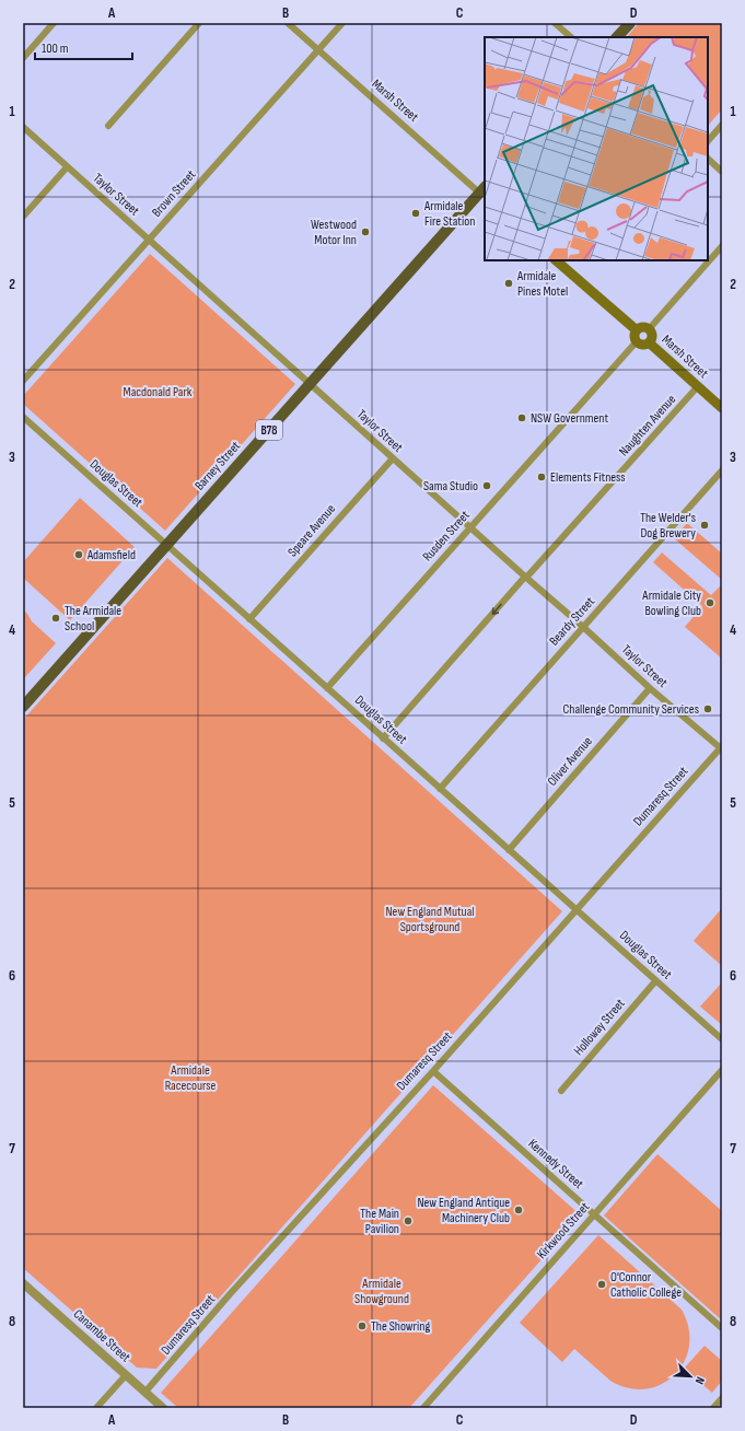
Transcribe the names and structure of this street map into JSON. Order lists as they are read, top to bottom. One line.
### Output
{"streets":{"main road":["Marsh Street","B78","Barney Street"],"street":["Brown Street","Taylor Street","Naughten Avenue","Douglas Street","Speare Avenue","Rusden Street","Beardy Street","Oliver Avenue","Dumaresq Street","Holloway Street","Kennedy Street","Kirkwood Street","Canambe Street"]},"crossings":[["Marsh Street","Brown Street"],["Marsh Street","Naughten Avenue"],["Marsh Street","Barney Street"],["Marsh Street","Rusden Street"],["Brown Street","Taylor Street"],["Taylor Street","Naughten Avenue"],["Taylor Street","Barney Street"],["Taylor Street","Speare Avenue"],["Taylor Street","Rusden Street"],["Taylor Street","Beardy Street"],["Taylor Street","Oliver Avenue"],["Taylor Street","Dumaresq Street"],["Naughten Avenue","Douglas Street"],["Barney Street","Douglas Street"],["Douglas Street","Speare Avenue"],["Douglas Street","Rusden Street"],["Douglas Street","Beardy Street"],["Douglas Street","Oliver Avenue"],["Douglas Street","Dumaresq Street"],["Douglas Street","Holloway Street"],["Dumaresq Street","Kennedy Street"],["Dumaresq Street","Canambe Street"],["Kennedy Street","Kirkwood Street"]],"one_way":["Naughten Avenue"],"parks":["Macdonald Park","New England Mutual Sportsground","Armidale Racecourse","Armidale Showground"],"places":["Armidale Fire Station","Westwood Motor Inn","Armidale Pines Motel","NSW Government","Elements Fitness","Sama Studio","The Welder's Dog Brewery","Adamsfield","Armidale City Bowling Club","The Armidale School","Challenge Community Services","New England Antique Machinery Club","The Main Pavilion","O'Connor Catholic College","The Showring"],"scale_bar":"100 m","north":"bottom right","grid":{"columns":["A","B","C","D"],"rows":["1","2","3","4","5","6","7","8"]}}
